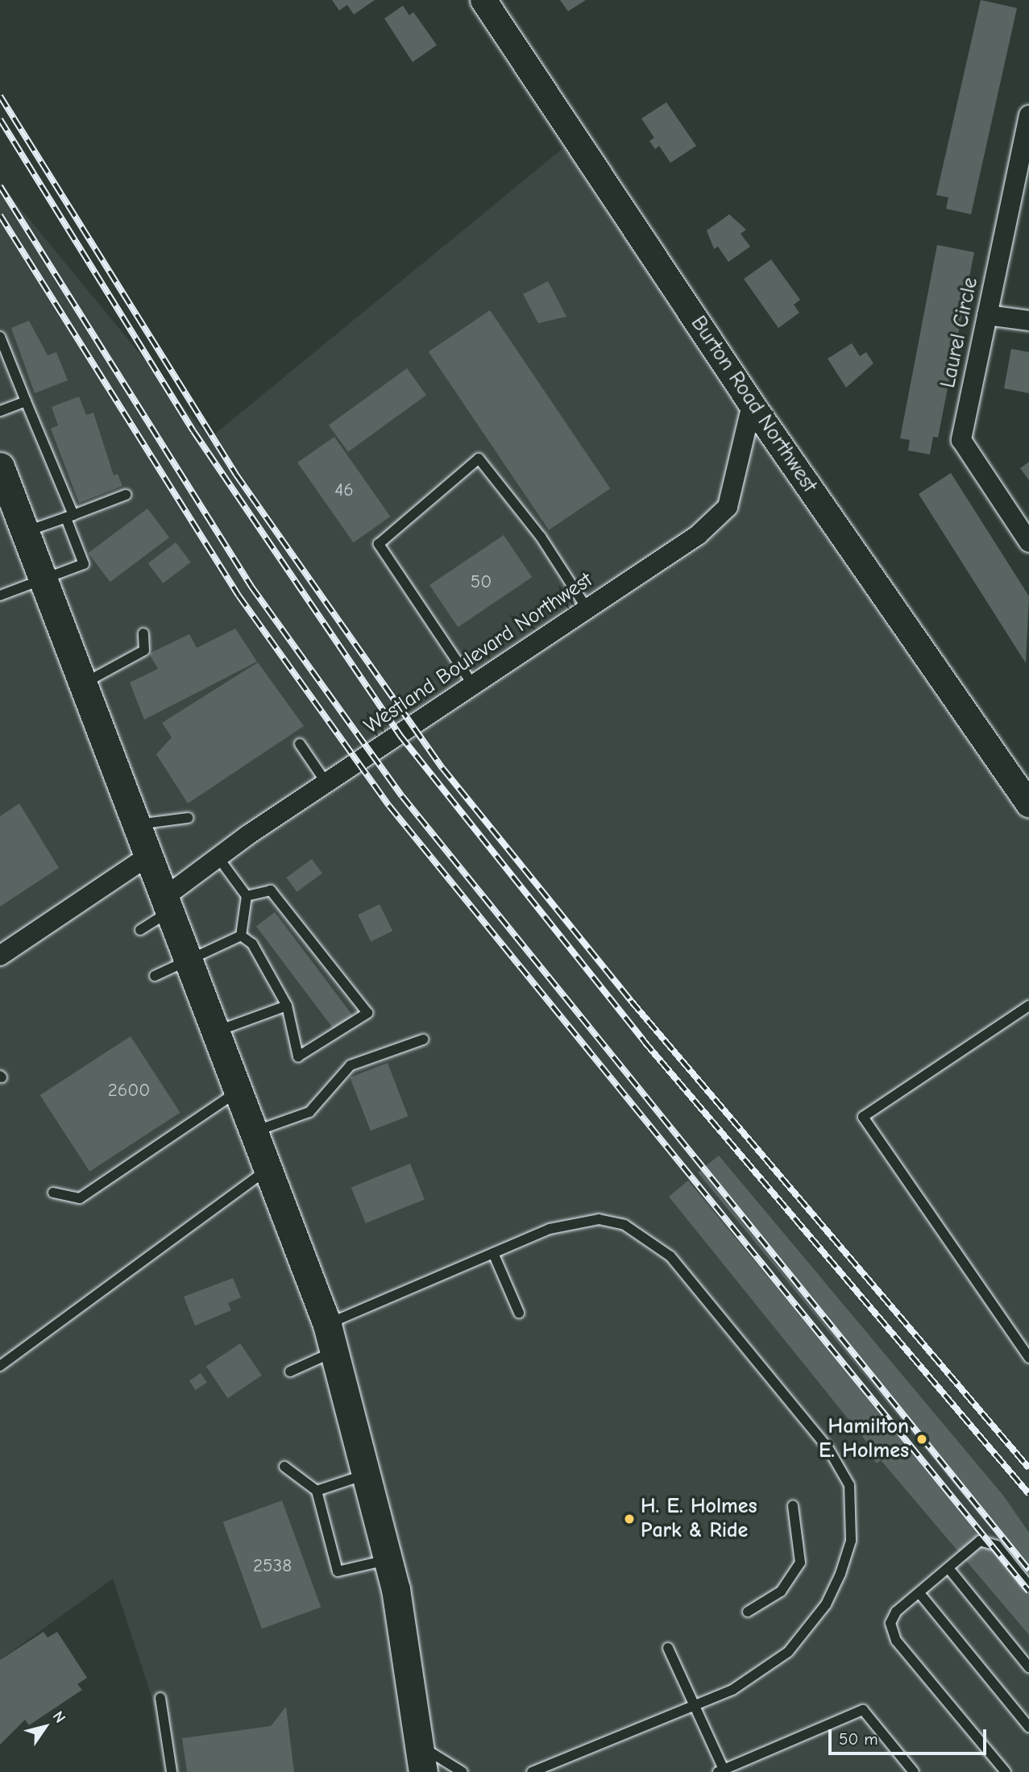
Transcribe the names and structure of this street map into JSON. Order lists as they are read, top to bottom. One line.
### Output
{"streets":{"street":["Laurel Circle","Burton Road Northwest","Westland Boulevard Northwest"]},"crossings":[["Burton Road Northwest","Westland Boulevard Northwest"]],"places":["Hamilton E. Holmes","H. E. Holmes Park & Ride"],"house_numbers":["46","50","2600","2538"],"scale_bar":"50 m","north":"top right"}
